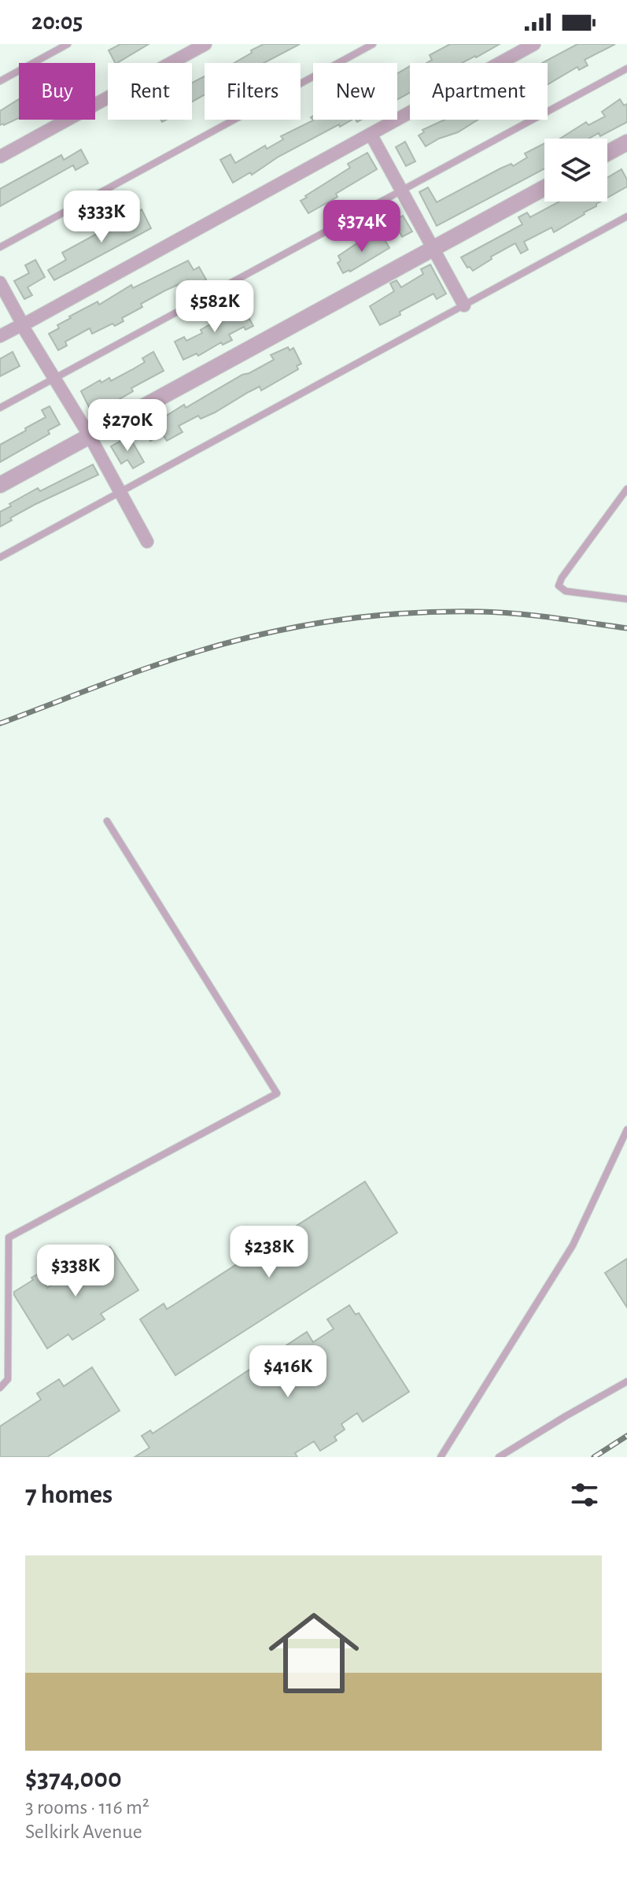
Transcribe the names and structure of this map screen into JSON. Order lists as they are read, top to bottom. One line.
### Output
{"page":{"status":"20:05","chip":["Buy","Rent","Filters","New","Apartment"],"price":["$333K","$374K","$582K","$270K","$238K","$338K","$416K"],"heading":"7 homes","list":[{"name":"$374,000","note":"3 rooms · 116 m² · Selkirk Avenue"}]}}
